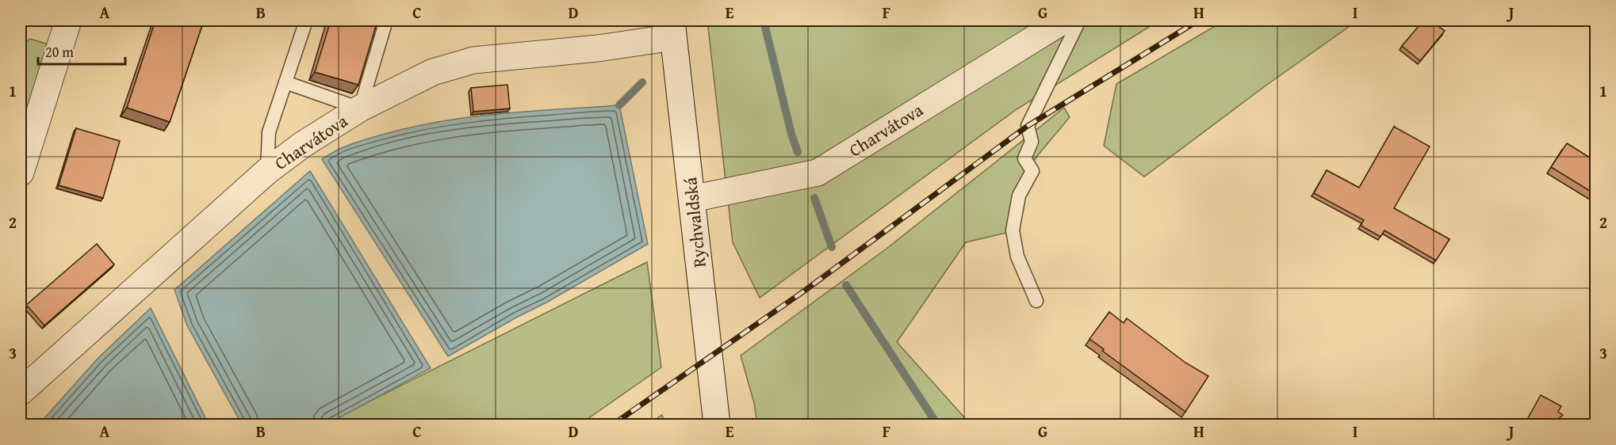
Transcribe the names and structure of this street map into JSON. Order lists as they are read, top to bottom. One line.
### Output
{"streets":{"street":["Charvátova","Rychvaldská"]},"crossings":[["Charvátova","Rychvaldská"]],"scale_bar":"20 m","grid":{"columns":["A","B","C","D","E","F","G","H","I","J"],"rows":["1","2","3"]}}
